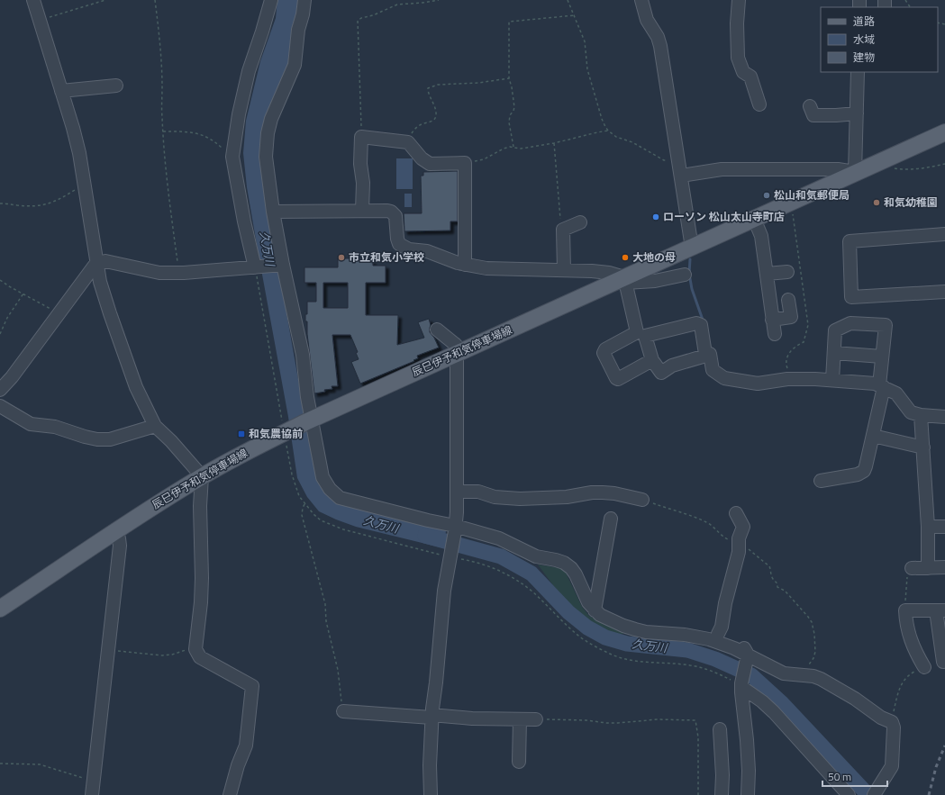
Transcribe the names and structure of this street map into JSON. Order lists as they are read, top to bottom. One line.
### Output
{"streets":{"main road":["辰巳伊予和気停車場線"]},"water":["久万川"],"places":{"other":["松山和気郵便局","和気幼稚園","ローソン 松山太山寺町店","市立和気小学校","大地の母"],"transit":["和気農協前"]},"legend":["道路","水域","建物"],"scale_bar":"50 m"}
